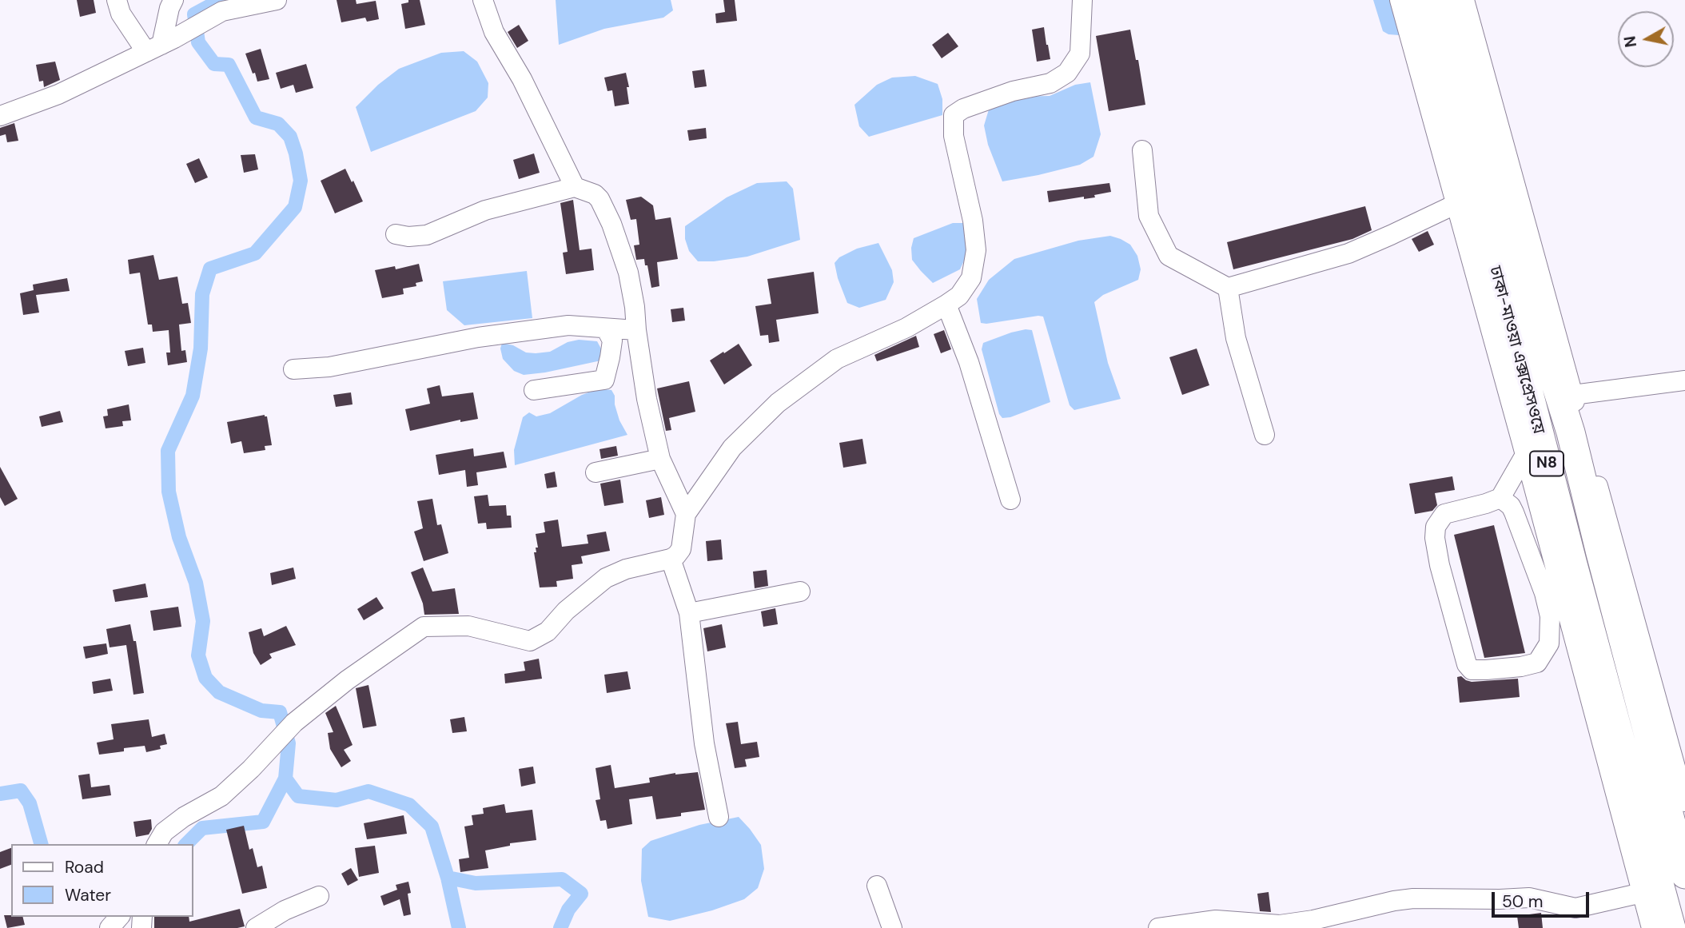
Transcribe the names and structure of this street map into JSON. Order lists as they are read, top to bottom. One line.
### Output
{"streets":{"highway":["ঢাকা-মাওয়া এক্সপ্রেসওয়ে","N8"]},"legend":["Road","Water"],"scale_bar":"50 m","north":"left"}
